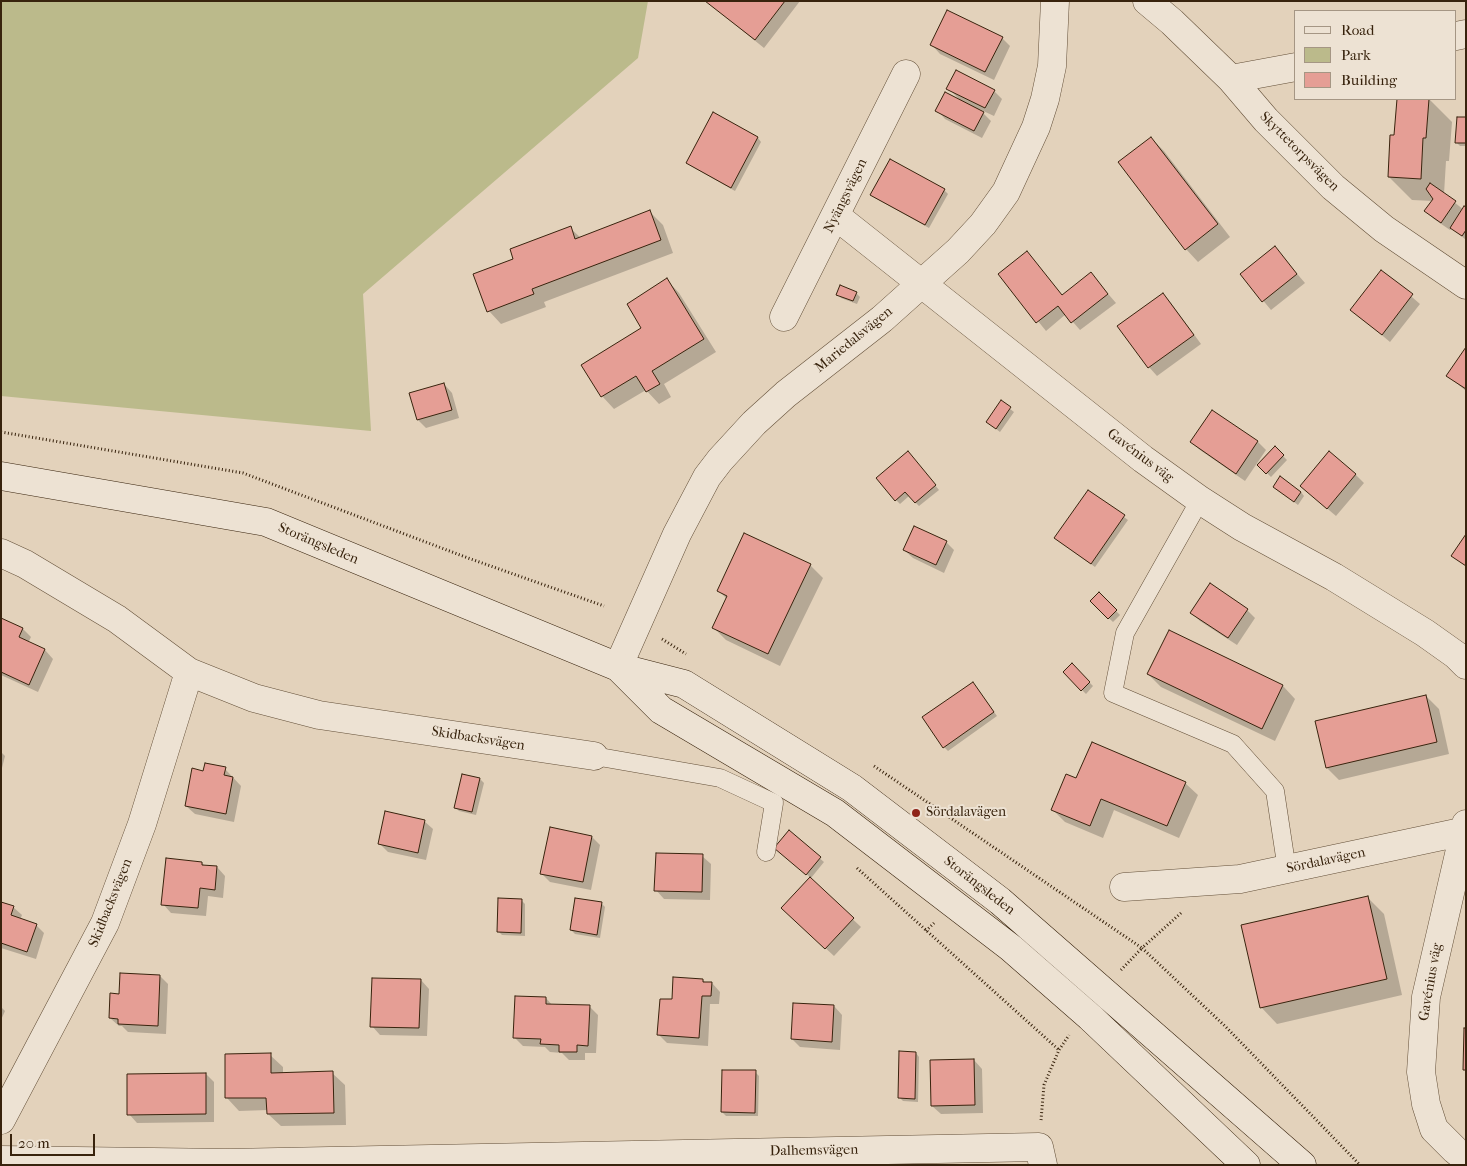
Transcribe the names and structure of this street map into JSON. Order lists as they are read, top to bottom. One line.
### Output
{"streets":{"street":["Skyttetorpsvägen","Nyängsvägen","Mariedalsvägen","Gavénius väg","Storängsleden","Skidbacksvägen","Sördalavägen","Dalhemsvägen"]},"crossings":[["Nyängsvägen","Gavénius väg"],["Mariedalsvägen","Gavénius väg"],["Mariedalsvägen","Storängsleden"],["Gavénius väg","Sördalavägen"]],"places":["Sördalavägen"],"legend":["Road","Park","Building"],"scale_bar":"20 m"}
